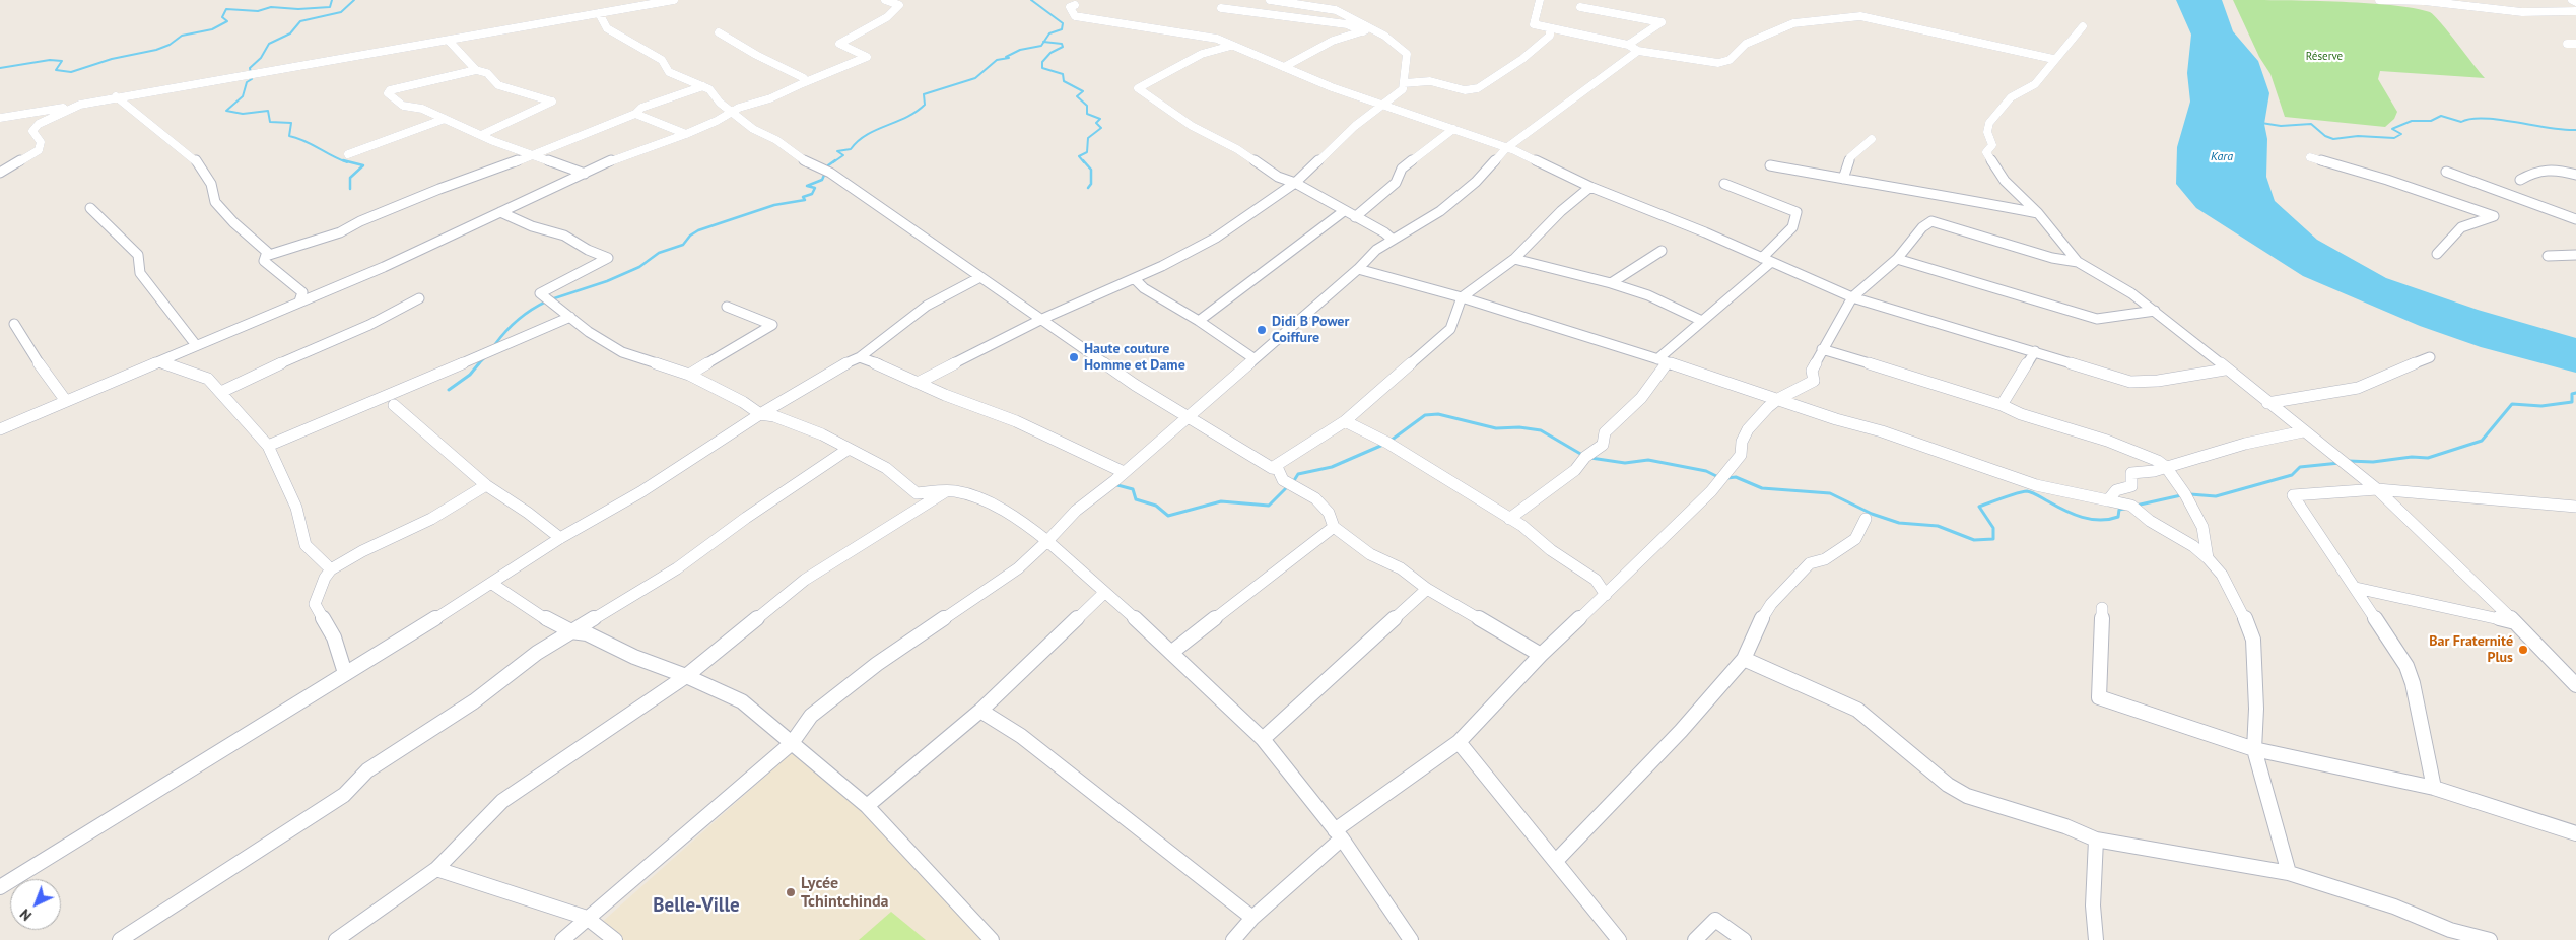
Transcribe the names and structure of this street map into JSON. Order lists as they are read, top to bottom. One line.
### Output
{"districts":["Belle-Ville"],"water":["Kara"],"parks":["Réserve"],"places":["Didi B Power Coiffure","Haute couture Homme et Dame","Bar Fraternité Plus","Lycée Tchintchinda"],"north":"bottom left"}
